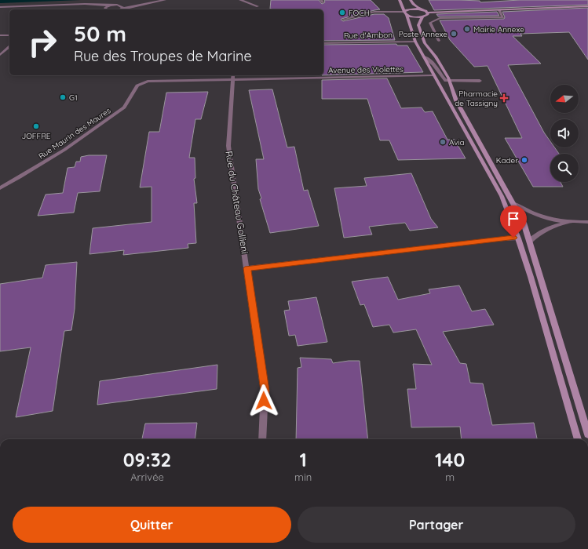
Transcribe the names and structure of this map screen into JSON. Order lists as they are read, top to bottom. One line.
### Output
{"streets":{"street":["Rue d'Ambon","Avenue des Violettes","Rue Maurin des Maures","Rue du Château Gallieni"]},"crossings":[["Avenue des Violettes","Rue Maurin des Maures"],["Avenue des Violettes","Rue du Château Gallieni"]],"places":{"other":["FOCH","Mairie Annexe","Poste Annexe","G1","JOFFRE","Avia","Kader"],"health":["Pharmacie de Tassigny"]},"north":"left","page":{"turn":["50 m","Rue des Troupes de Marine"],"eta":["09:32","Arrivée","1","min","140","m"],"buttons":["Quitter","Partager"]}}
